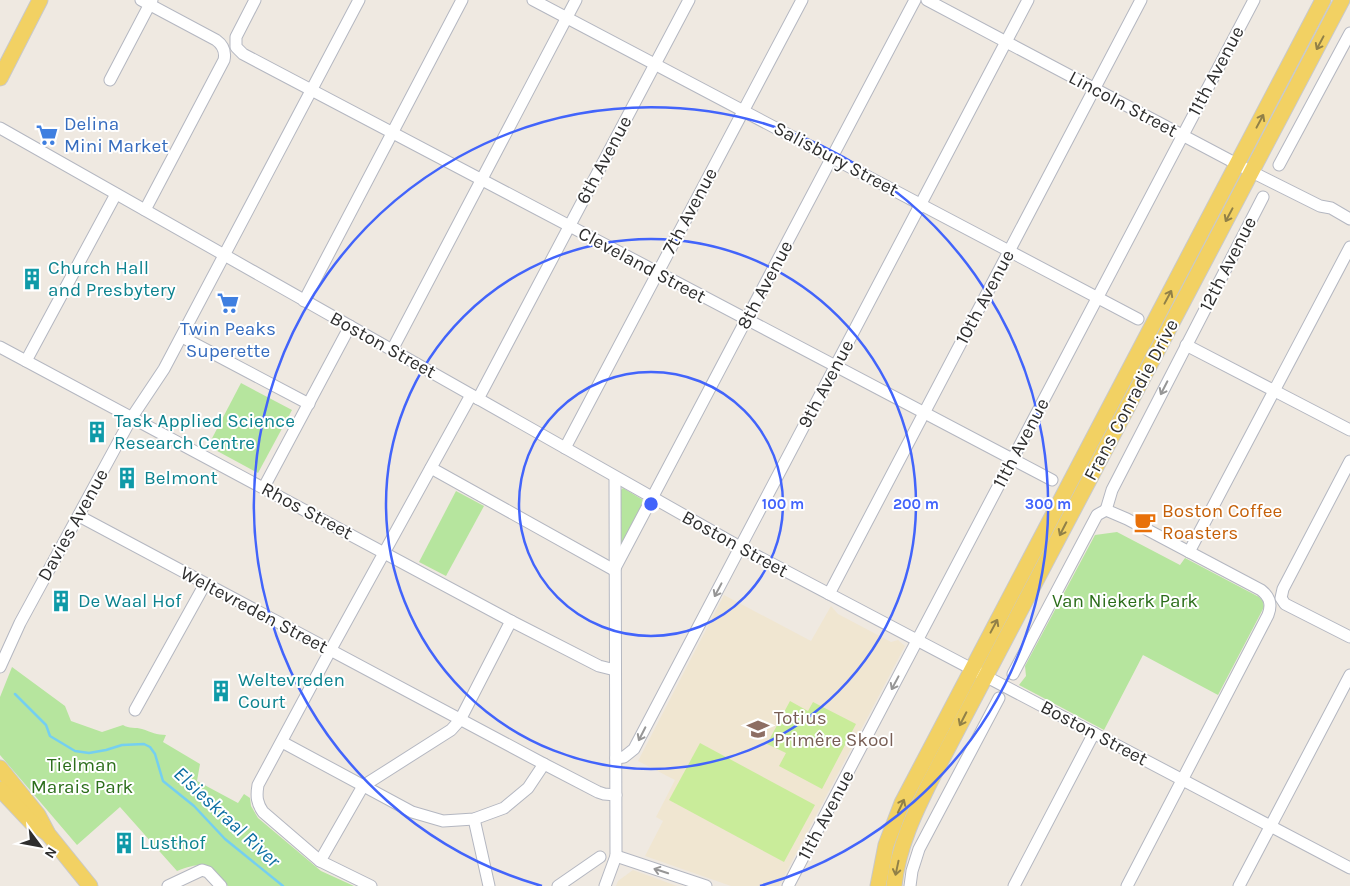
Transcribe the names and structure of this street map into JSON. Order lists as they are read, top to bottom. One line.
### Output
{"streets":{"main road":["Frans Conradie Drive"],"street":["11th Avenue","Lincoln Street","Salisbury Street","6th Avenue","7th Avenue","12th Avenue","Cleveland Street","8th Avenue","10th Avenue","Boston Street","9th Avenue","Rhos Street","Davies Avenue","Weltevreden Street"]},"crossings":[["11th Avenue","Lincoln Street"],["11th Avenue","Salisbury Street"],["11th Avenue","Cleveland Street"],["11th Avenue","Boston Street"],["Lincoln Street","10th Avenue"],["Lincoln Street","9th Avenue"],["Lincoln Street","Frans Conradie Drive"],["Salisbury Street","6th Avenue"],["Salisbury Street","7th Avenue"],["Salisbury Street","8th Avenue"],["Salisbury Street","10th Avenue"],["Salisbury Street","9th Avenue"],["6th Avenue","Cleveland Street"],["6th Avenue","Boston Street"],["6th Avenue","Rhos Street"],["6th Avenue","Weltevreden Street"],["7th Avenue","Cleveland Street"],["7th Avenue","Boston Street"],["Cleveland Street","8th Avenue"],["Cleveland Street","10th Avenue"],["Cleveland Street","9th Avenue"],["Cleveland Street","Davies Avenue"],["8th Avenue","Boston Street"],["10th Avenue","Boston Street"],["Boston Street","9th Avenue"],["Boston Street","Frans Conradie Drive"],["Boston Street","Davies Avenue"],["Rhos Street","Davies Avenue"],["Davies Avenue","Weltevreden Street"]],"water":["Elsieskraal River"],"parks":["Van Niekerk Park","Tielman Marais Park"],"places":{"supermarket":["Delina Mini Market","Twin Peaks Superette"],"building":["Church Hall and Presbytery","Task Applied Science Research Centre","Belmont","De Waal Hof","Weltevreden Court","Lusthof"],"cafe":["Boston Coffee Roasters"],"school or university":["Totius Primêre Skool"]},"north":"bottom right","rings":["100 m","200 m","300 m"]}
